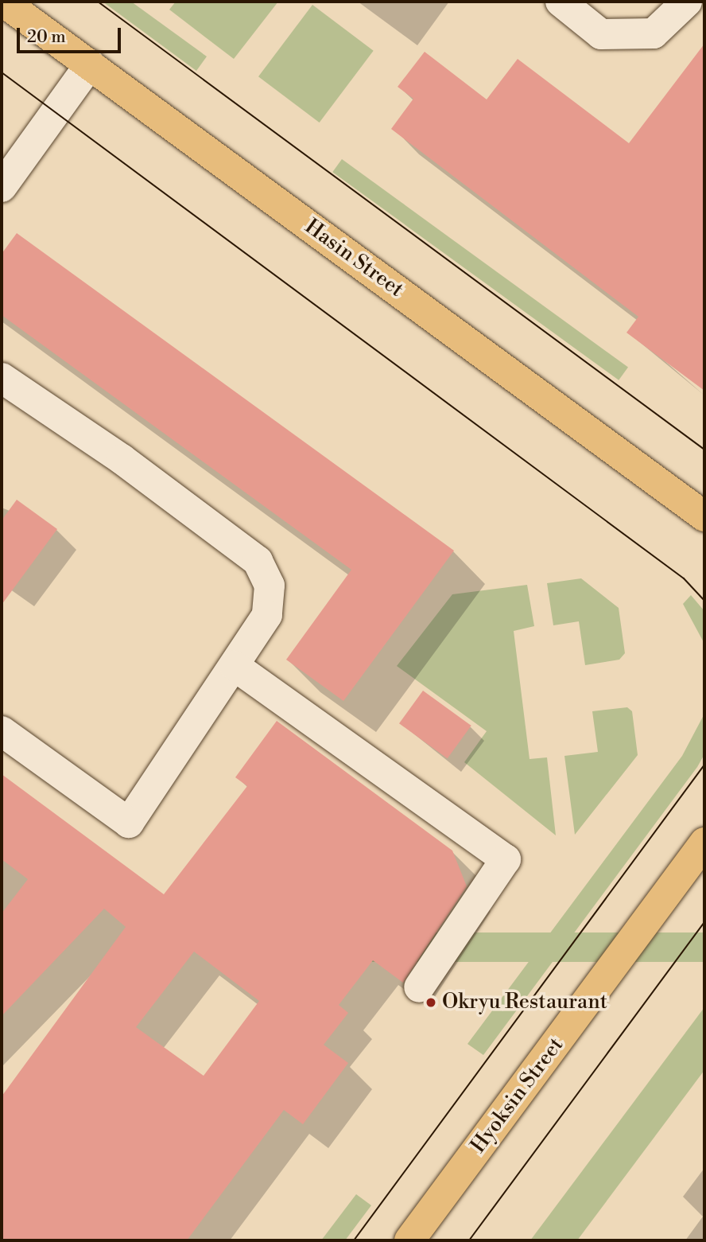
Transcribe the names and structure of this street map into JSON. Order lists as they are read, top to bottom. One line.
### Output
{"streets":{"main road":["Hasin Street","Hyoksin Street"]},"places":["Okryu Restaurant"],"scale_bar":"20 m"}
